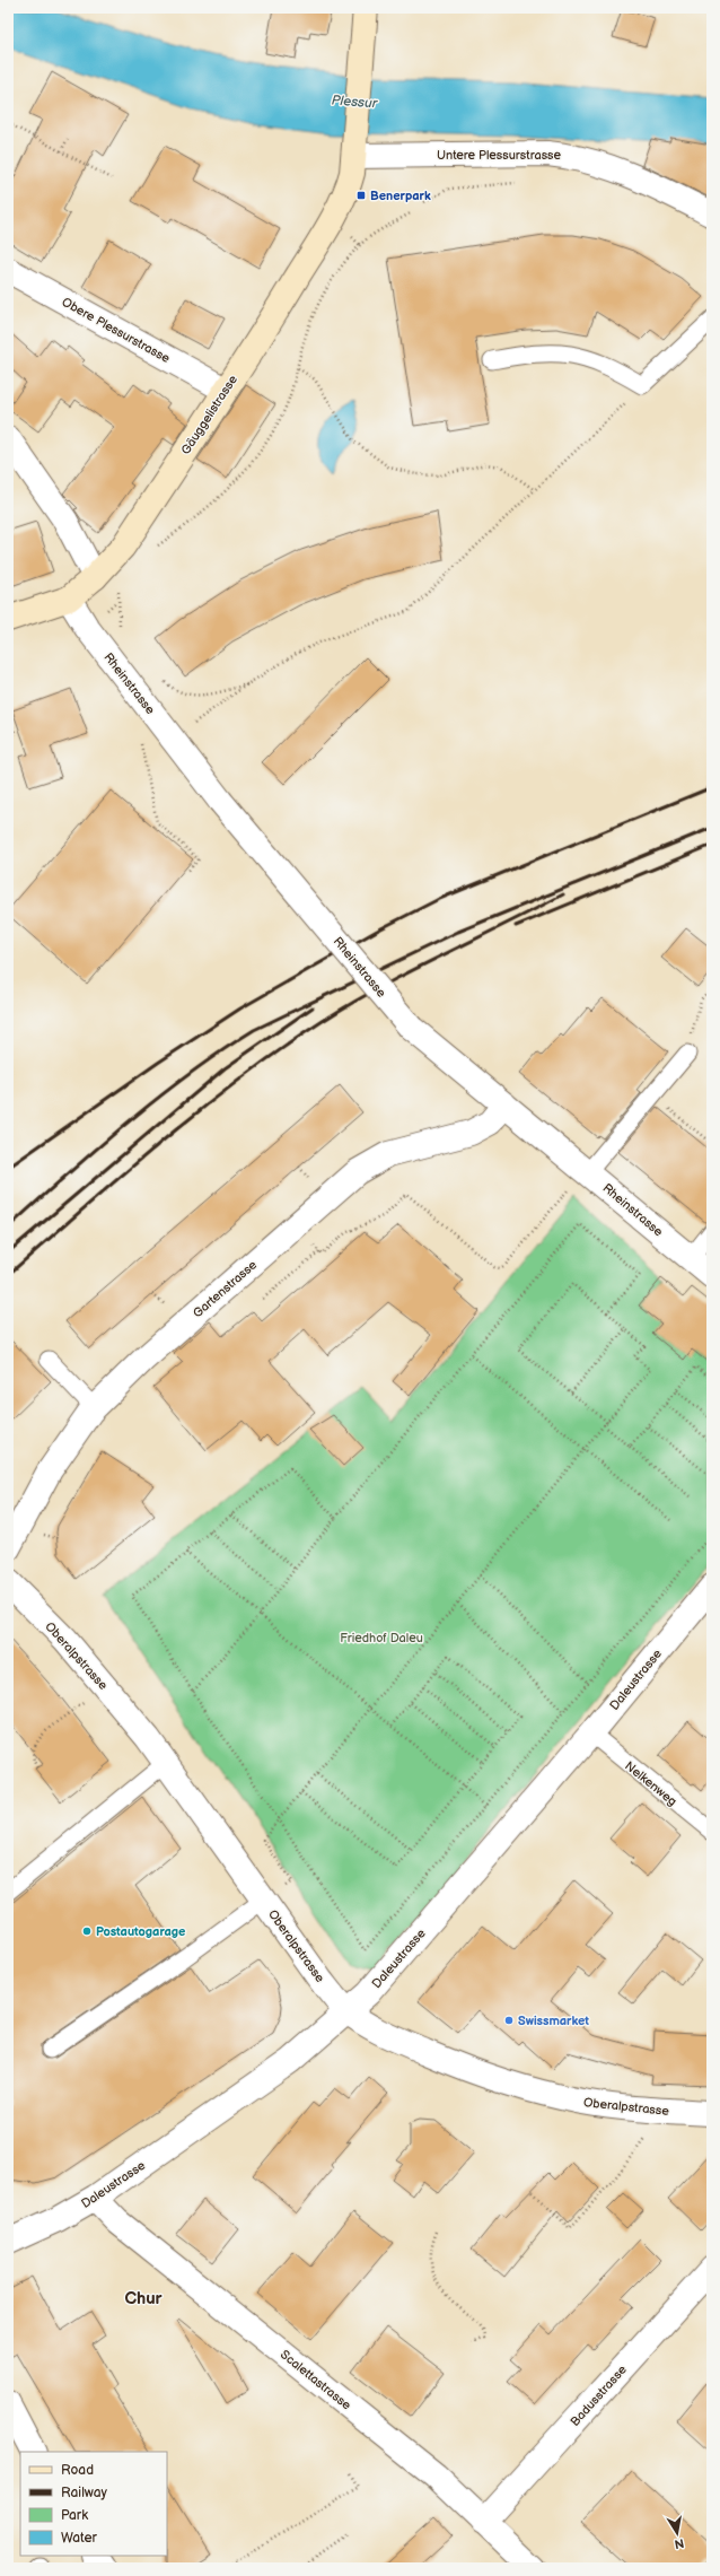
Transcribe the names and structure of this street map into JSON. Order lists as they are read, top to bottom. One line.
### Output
{"streets":{"street":["Untere Plessurstrasse","Obere Plessurstrasse","Gäuggelistrasse","Rheinstrasse","Gartenstrasse","Oberalpstrasse","Daleustrasse","Scalettastrasse","Badusstrasse"],"lane":["Nelkenweg"]},"crossings":[["Untere Plessurstrasse","Gäuggelistrasse"],["Obere Plessurstrasse","Gäuggelistrasse"],["Gäuggelistrasse","Rheinstrasse"],["Rheinstrasse","Gartenstrasse"],["Oberalpstrasse","Daleustrasse"],["Daleustrasse","Nelkenweg"],["Daleustrasse","Scalettastrasse"],["Scalettastrasse","Badusstrasse"]],"districts":["Chur"],"water":["Plessur"],"parks":["Friedhof Daleu"],"places":{"transit":["Benerpark"],"other":["Postautogarage","Swissmarket"]},"legend":["Road","Railway","Park","Water"],"north":"bottom"}
